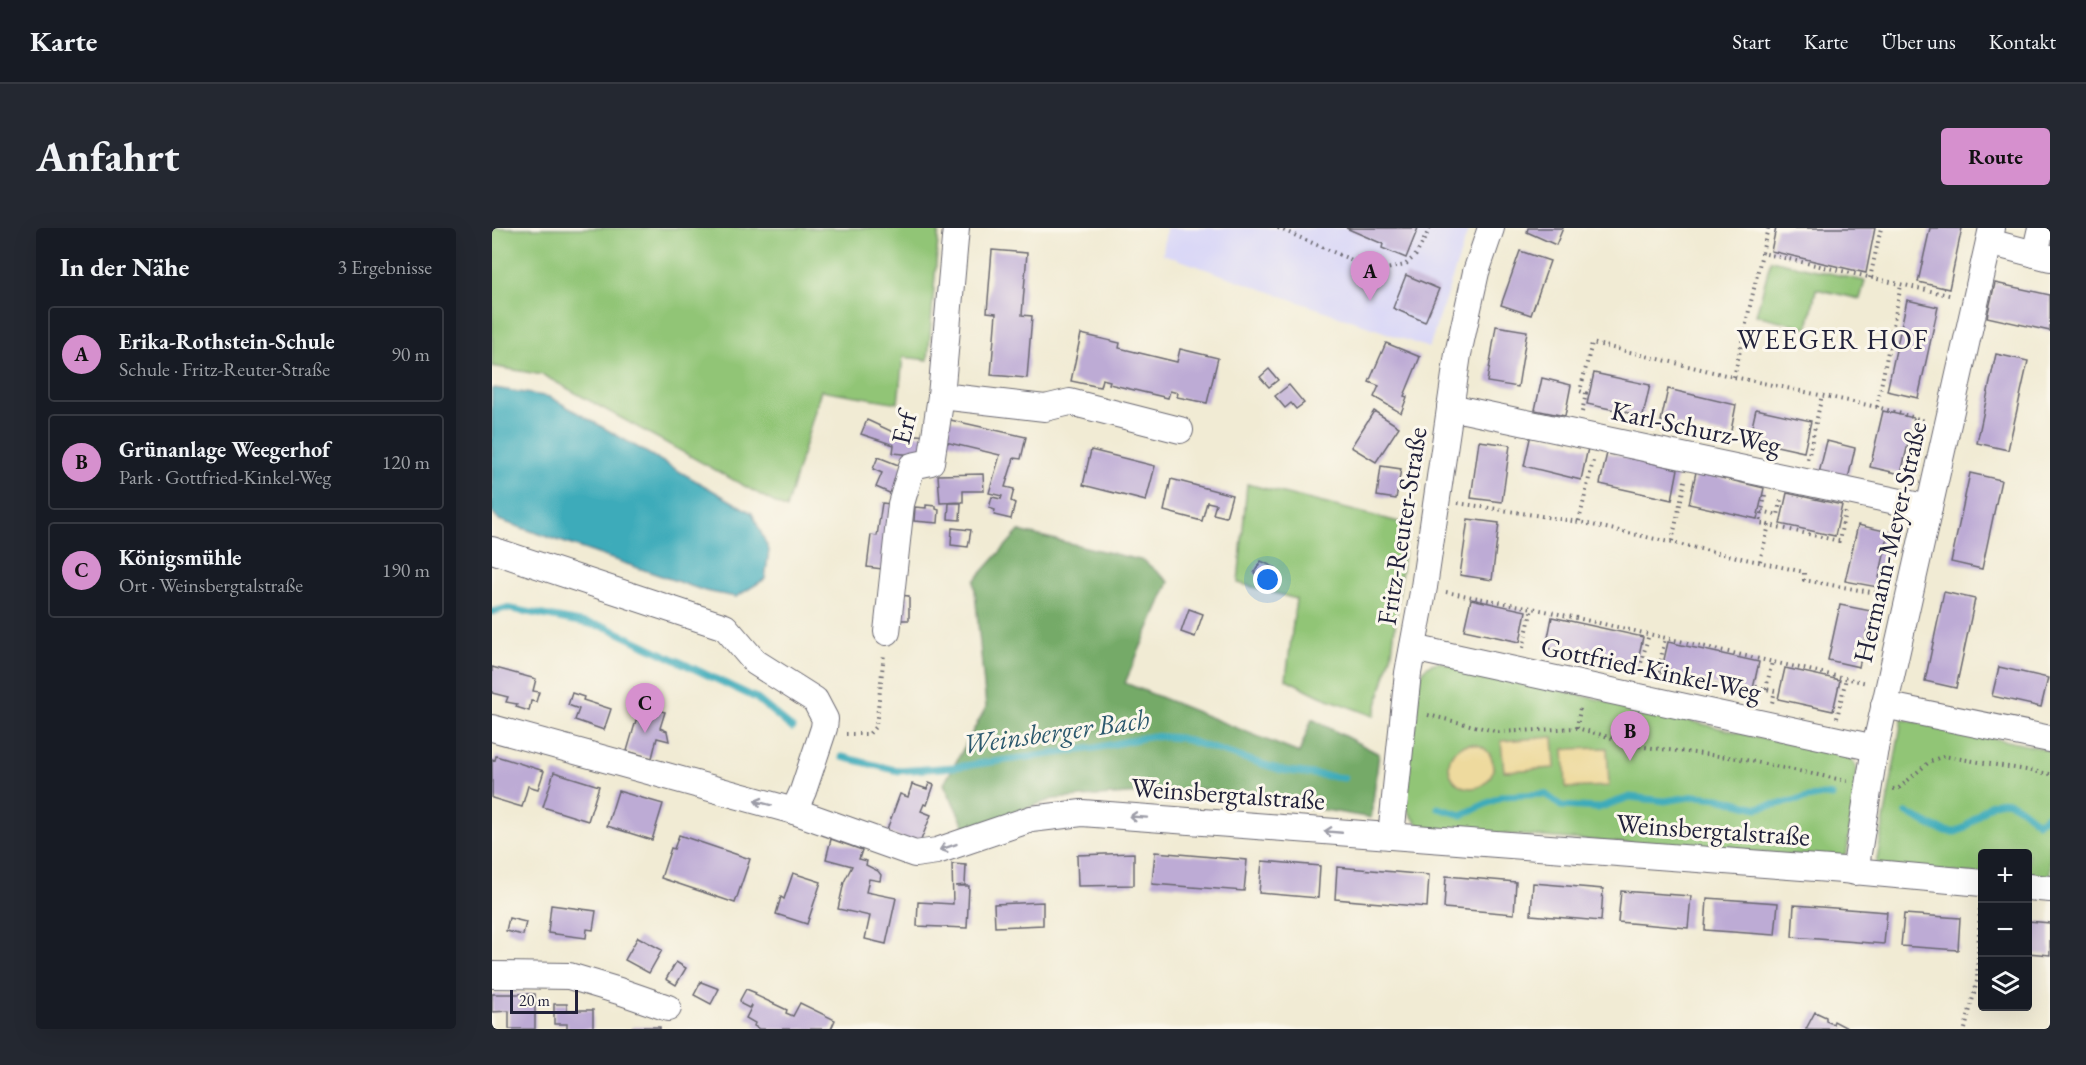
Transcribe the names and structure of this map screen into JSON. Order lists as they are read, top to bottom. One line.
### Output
{"streets":{"street":["Erf","Karl-Schurz-Weg","Fritz-Reuter-Straße","Hermann-Meyer-Straße","Gottfried-Kinkel-Weg","Weinsbergtalstraße"]},"crossings":[["Karl-Schurz-Weg","Fritz-Reuter-Straße"],["Karl-Schurz-Weg","Hermann-Meyer-Straße"],["Fritz-Reuter-Straße","Gottfried-Kinkel-Weg"],["Fritz-Reuter-Straße","Weinsbergtalstraße"],["Hermann-Meyer-Straße","Gottfried-Kinkel-Weg"],["Hermann-Meyer-Straße","Weinsbergtalstraße"]],"one_way":["Weinsbergtalstraße"],"districts":["WEEGER HOF"],"water":["Weinsberger Bach"],"scale_bar":"20 m","page":{"header":"Karte","nav":["Start","Karte","Über uns","Kontakt"],"buttons":"Route","title":"Anfahrt","heading":["In der Nähe","3 Ergebnisse"],"pins":["A","C","B"],"list":[{"mark":"A","name":"Erika-Rothstein-Schule","note":"Schule · Fritz-Reuter-Straße","value":"90 m"},{"mark":"B","name":"Grünanlage Weegerhof","note":"Park · Gottfried-Kinkel-Weg","value":"120 m"},{"mark":"C","name":"Königsmühle","note":"Ort · Weinsbergtalstraße","value":"190 m"}],"map_buttons":["+","−"],"scale":"20 m"}}
